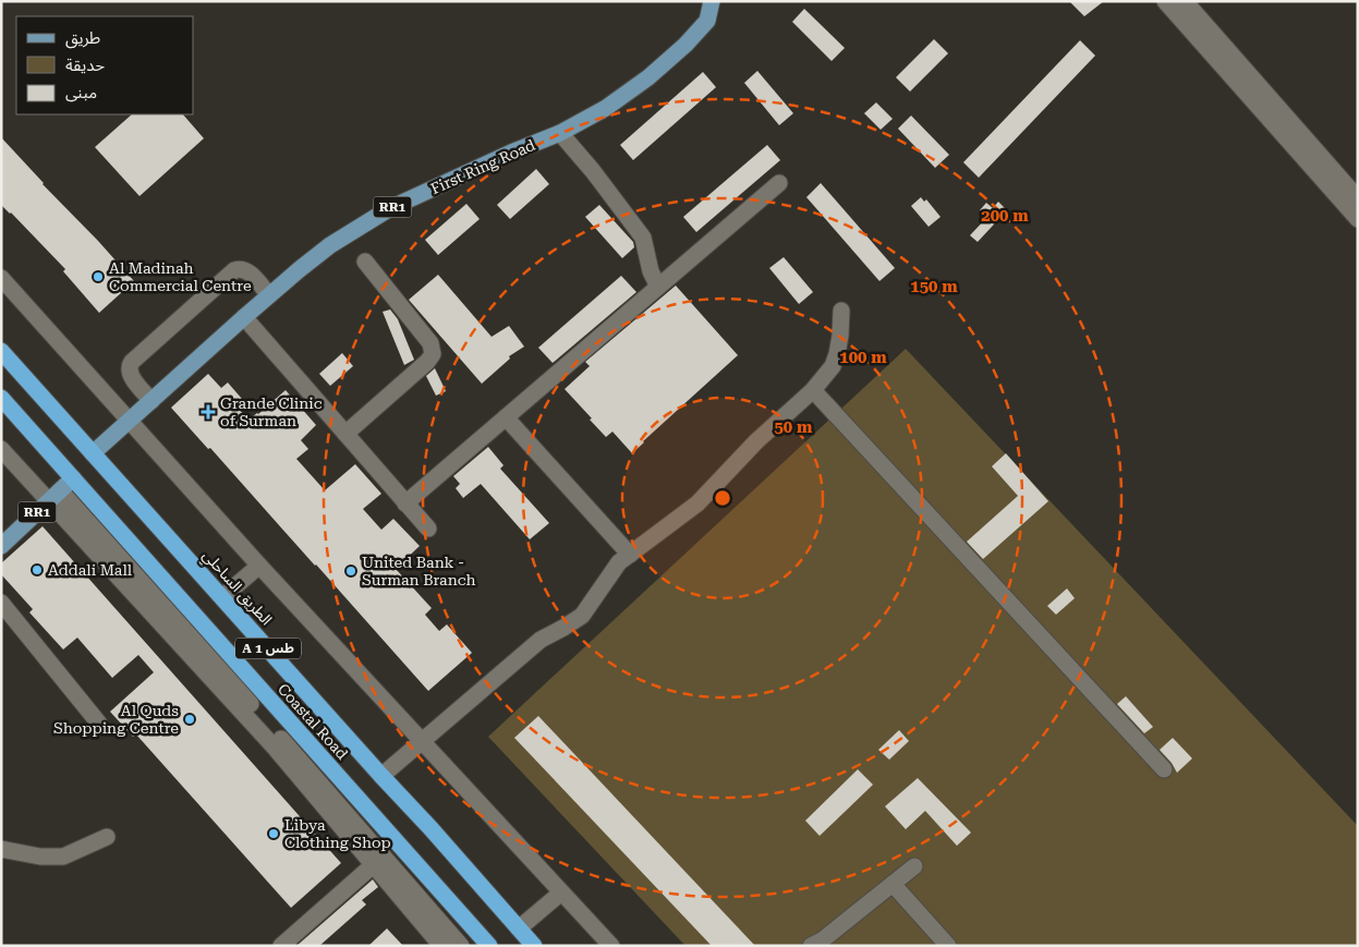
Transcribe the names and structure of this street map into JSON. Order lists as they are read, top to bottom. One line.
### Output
{"streets":{"highway":["الطريق الساحلي","A 1 طس","Coastal Road"],"main road":["First Ring Road","RR1"]},"crossings":[["First Ring Road","الطريق الساحلي"],["RR1","Coastal Road"]],"places":{"other":["Al Madinah Commercial Centre","Addali Mall","United Bank - Surman Branch","Al Quds Shopping Centre","Libya Clothing Shop"],"health":["Grande Clinic of Surman"]},"legend":["طريق","حديقة","مبنى"],"rings":["200 m","150 m","100 m","50 m"]}
